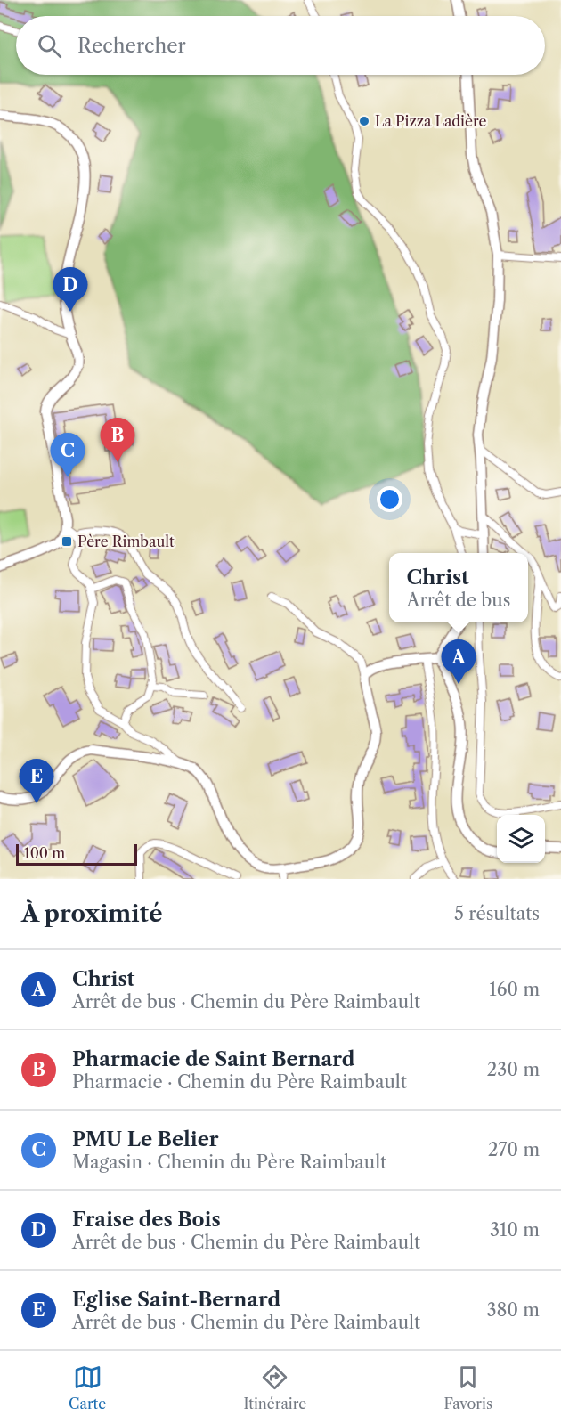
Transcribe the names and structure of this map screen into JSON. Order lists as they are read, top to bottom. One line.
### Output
{"places":{"other":["La Pizza Ladière"],"transit":["Père Rimbault"]},"scale_bar":"100 m","page":{"search":"Rechercher","pins":["D","B","C","A","E"],"popup":["Christ","Arrêt de bus"],"scale":"100 m","heading":["À proximité","5 résultats"],"list":[{"mark":"A","name":"Christ","note":"Arrêt de bus · Chemin du Père Raimbault","value":"160 m"},{"mark":"B","name":"Pharmacie de Saint Bernard","note":"Pharmacie · Chemin du Père Raimbault","value":"230 m"},{"mark":"C","name":"PMU Le Belier","note":"Magasin · Chemin du Père Raimbault","value":"270 m"},{"mark":"D","name":"Fraise des Bois","note":"Arrêt de bus · Chemin du Père Raimbault","value":"310 m"},{"mark":"E","name":"Eglise Saint-Bernard","note":"Arrêt de bus · Chemin du Père Raimbault","value":"380 m"}],"nav":["Carte","Itinéraire","Favoris"]}}
